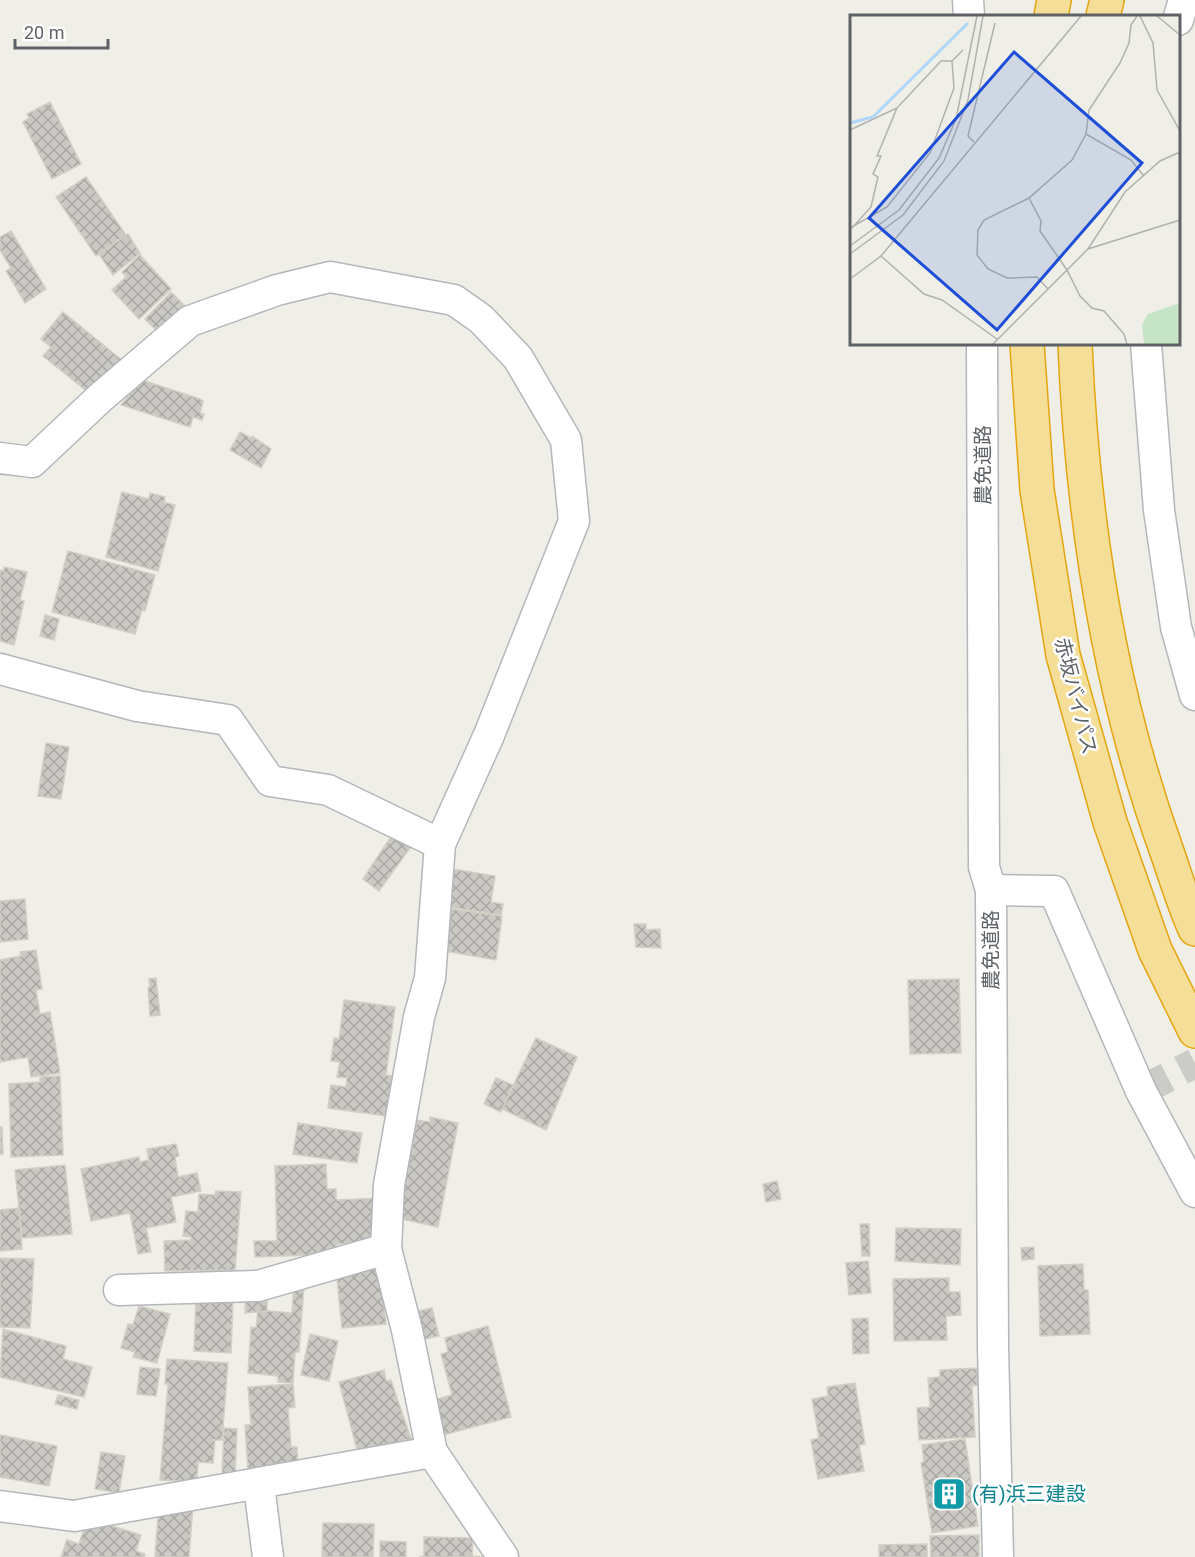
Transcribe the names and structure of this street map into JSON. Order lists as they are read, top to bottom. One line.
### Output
{"streets":{"highway":["赤坂バイパス"],"street":["農免道路"]},"places":{"building":["(有)浜三建設"]},"scale_bar":"20 m"}
